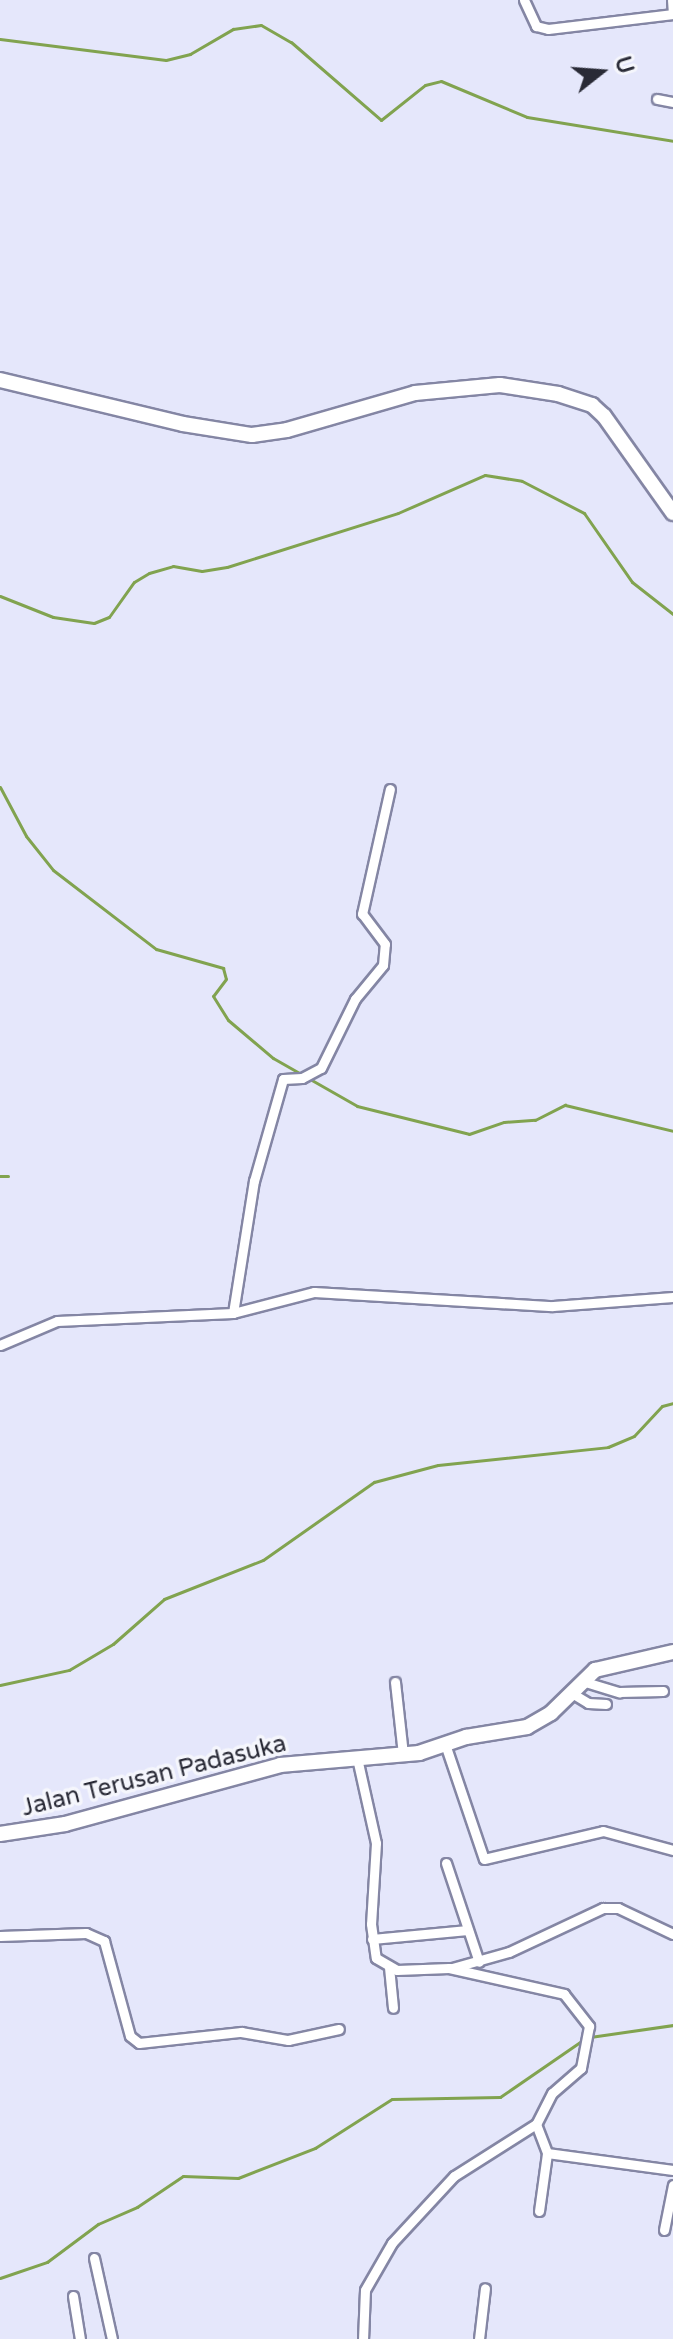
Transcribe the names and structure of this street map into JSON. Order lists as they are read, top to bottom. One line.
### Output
{"streets":{"street":["Jalan Terusan Padasuka"]},"north":"right"}
